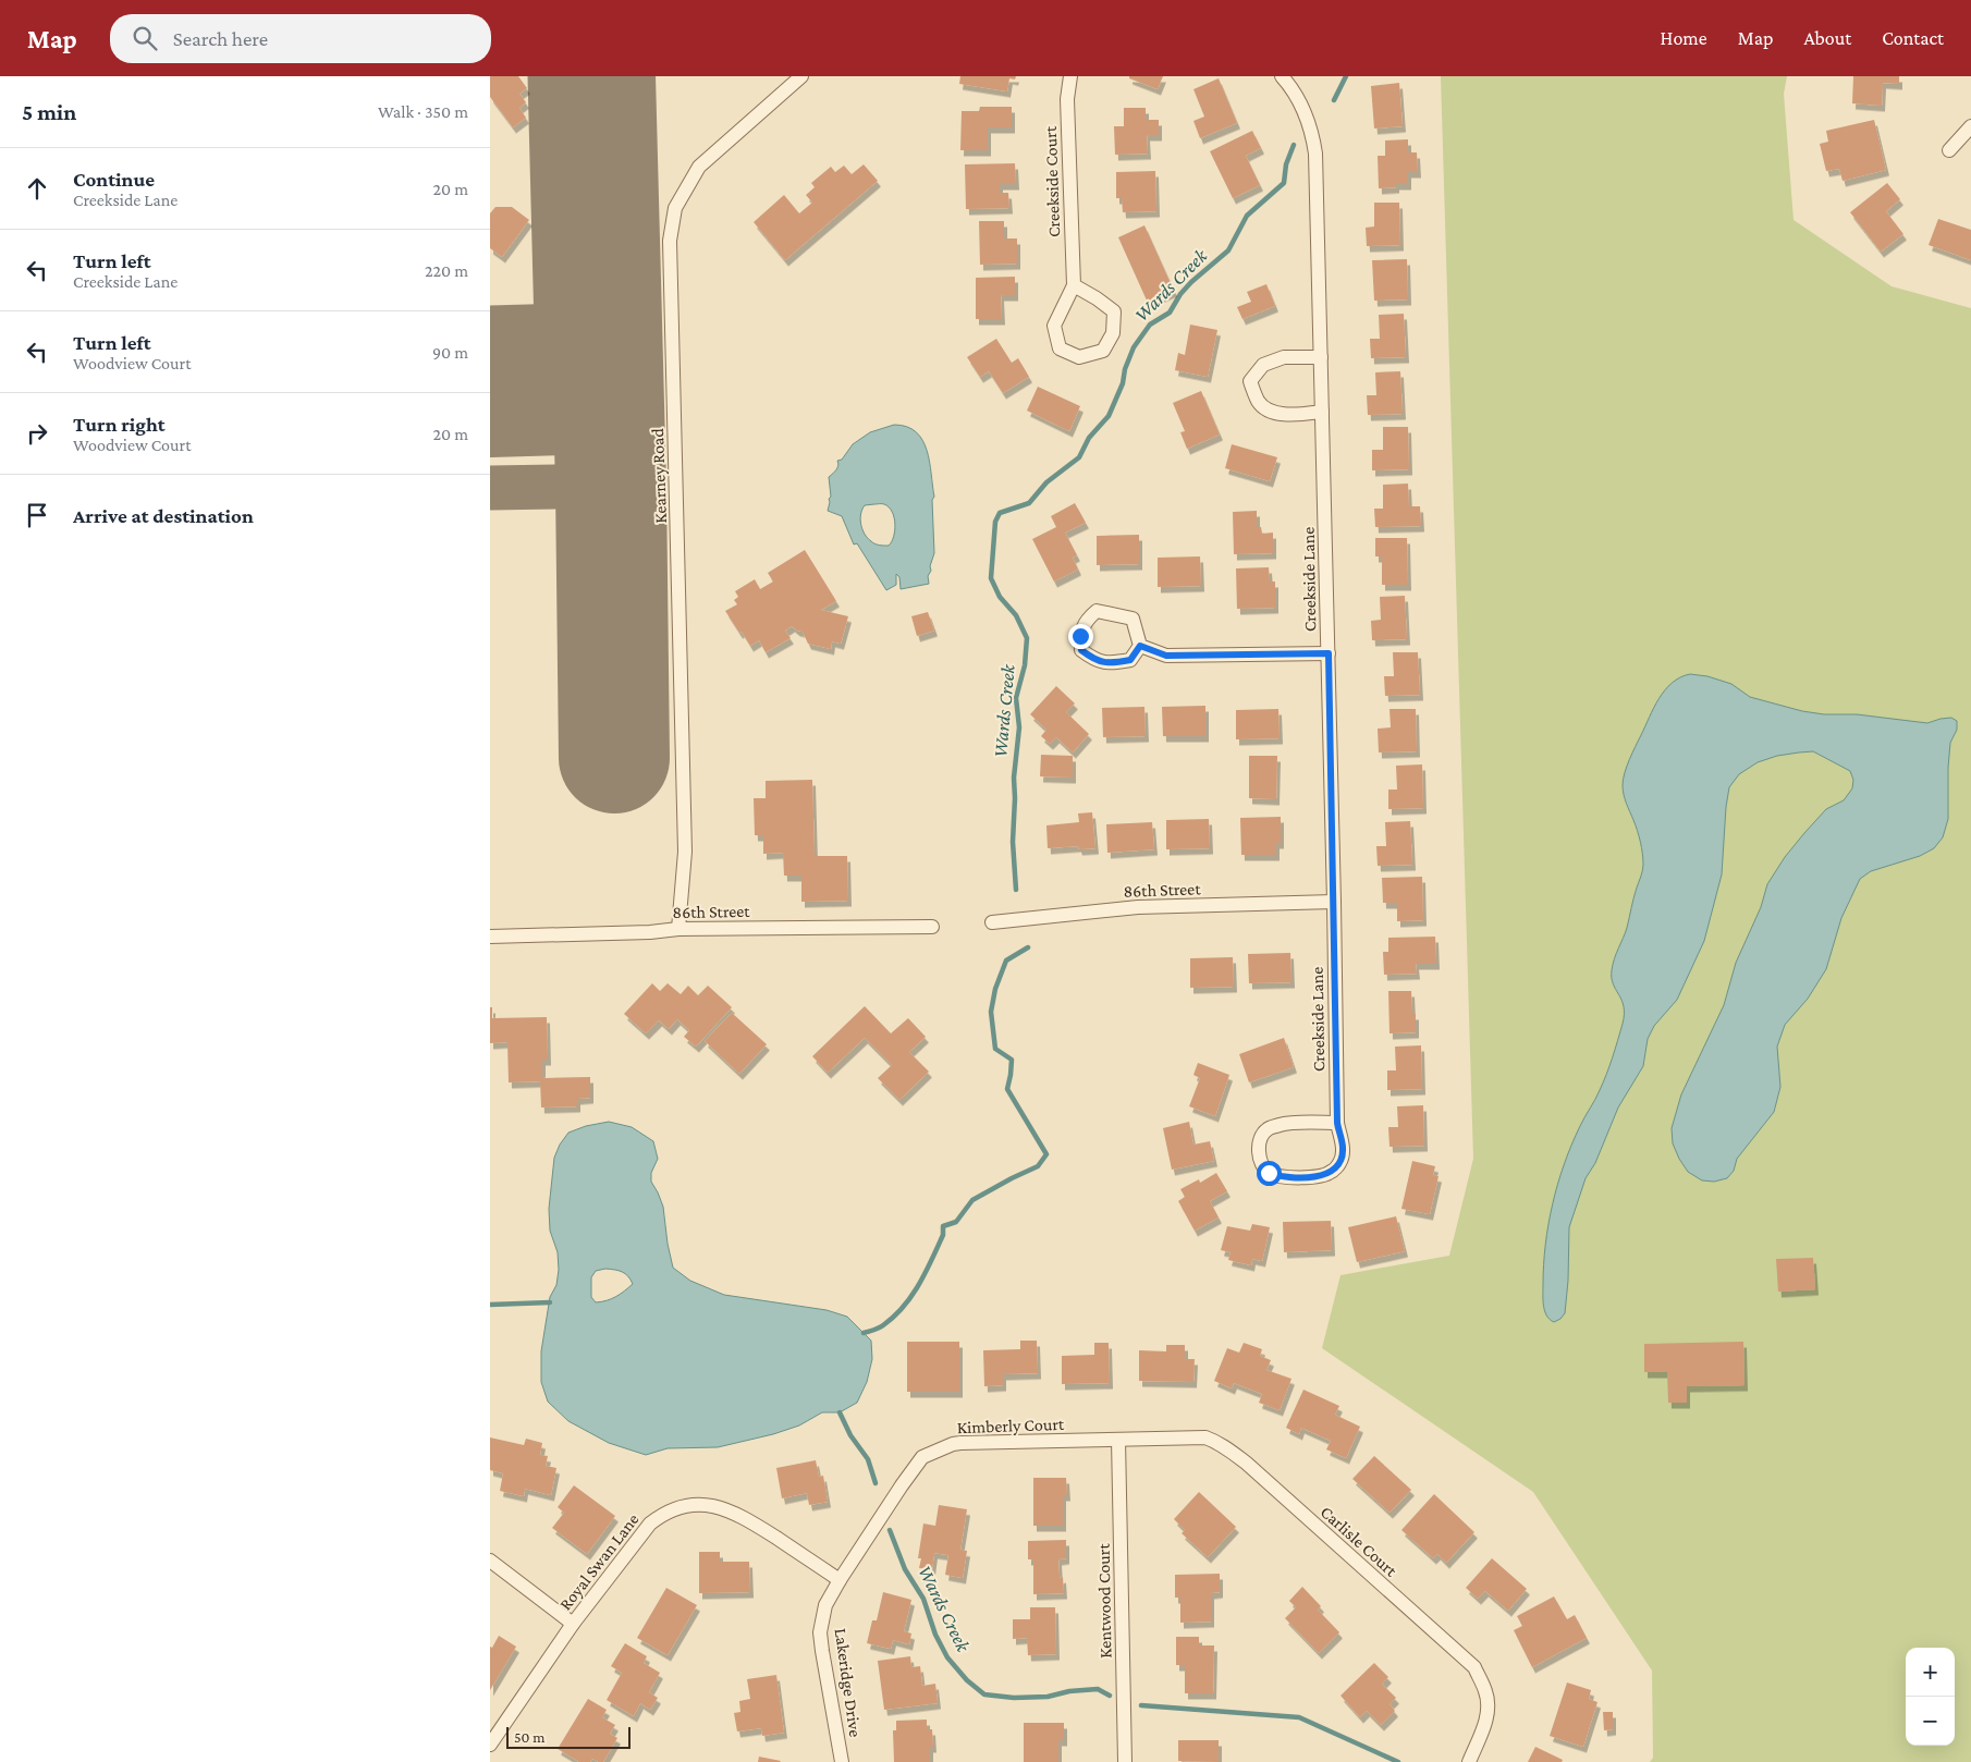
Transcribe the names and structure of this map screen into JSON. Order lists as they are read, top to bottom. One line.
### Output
{"streets":{"street":["Creekside Court","Kearney Road","Creekside Lane","86th Street","Kimberly Court","Carlisle Court","Royal Swan Lane","Kentwood Court","Lakeridge Drive"]},"crossings":[["Kearney Road","86th Street"],["Creekside Lane","86th Street"],["Kimberly Court","Carlisle Court"],["Kimberly Court","Royal Swan Lane"],["Kimberly Court","Kentwood Court"],["Kimberly Court","Lakeridge Drive"],["Carlisle Court","Kentwood Court"],["Royal Swan Lane","Lakeridge Drive"]],"water":["Wards Creek"],"scale_bar":"50 m","page":{"header":"Map","search":"Search here","nav":["Home","Map","About","Contact"],"heading":["5 min","Walk · 350 m"],"list":[["Continue","Creekside Lane","20 m"],["Turn left","Creekside Lane","220 m"],["Turn left","Woodview Court","90 m"],["Turn right","Woodview Court","20 m"],"Arrive at destination"],"map_buttons":["+","−"],"scale":"50 m"}}
